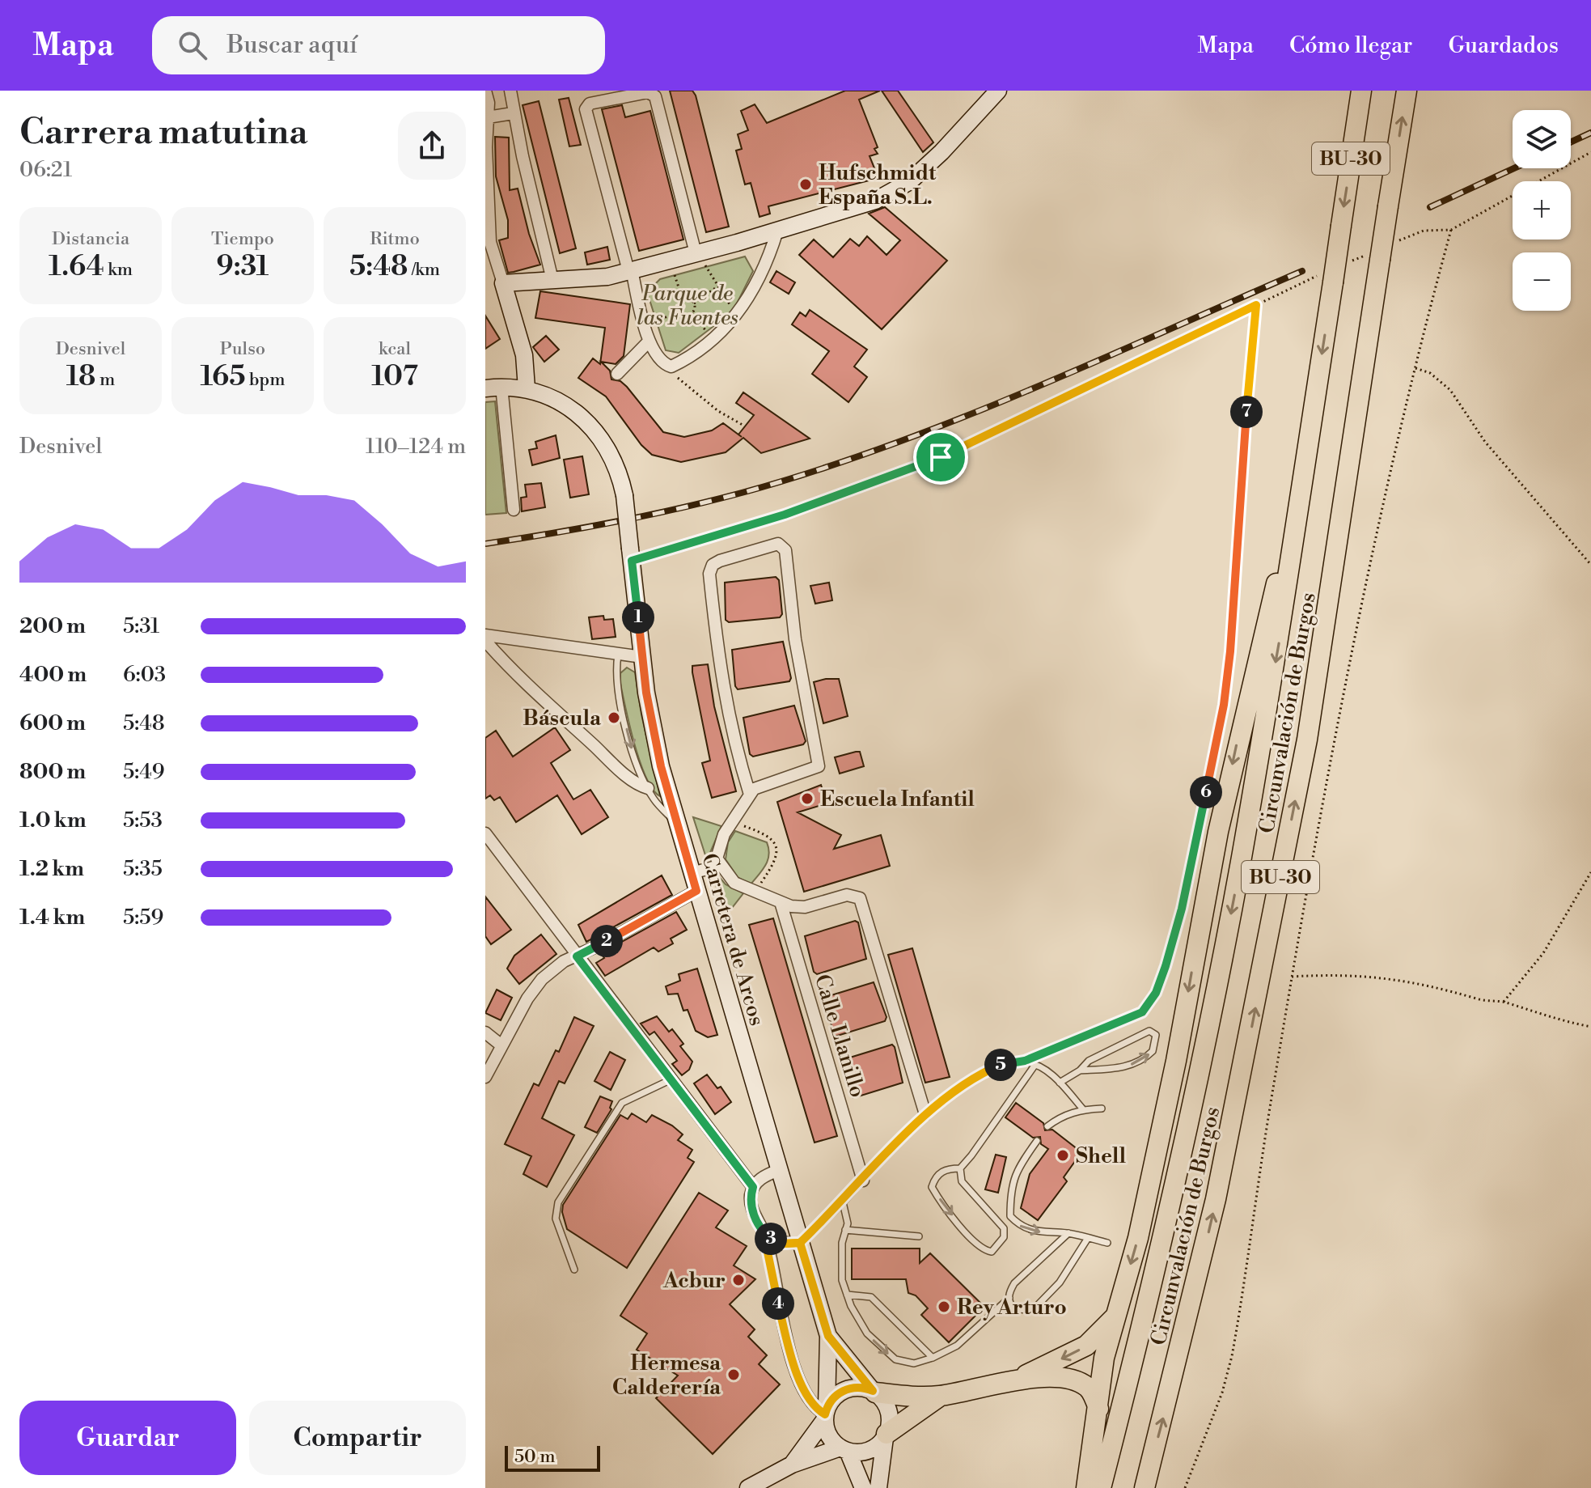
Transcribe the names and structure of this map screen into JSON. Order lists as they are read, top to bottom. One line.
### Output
{"streets":{"highway":["BU-30","Circunvalación de Burgos"],"street":["Carretera de Arcos","Calle Llanillo"]},"parks":["Parque de las Fuentes"],"places":["Hufschmidt España S.L.","Báscula","Escuela Infantil","Shell","Acbur","Rey Arturo","Hermesa Calderería"],"scale_bar":"50 m","page":{"header":"Mapa","search":"Buscar aquí","nav":["Mapa","Cómo llegar","Guardados"],"heading":["Carrera matutina","06:21"],"map_buttons":["+","−"],"stats":[["Distancia","1.64 km"],["Tiempo","9:31"],["Ritmo","5:48 /km"],["Desnivel","18 m"],["Pulso","165 bpm"],["kcal","107"]],"pins":["7","1","6","2","5","3","4"],"chart":["Desnivel","110–124 m"],"list":[{"name":"200 m","note":"5:31"},{"name":"400 m","note":"6:03"},{"name":"600 m","note":"5:48"},{"name":"800 m","note":"5:49"},{"name":"1.0 km","note":"5:53"},{"name":"1.2 km","note":"5:35"},{"name":"1.4 km","note":"5:59"}],"buttons":["Guardar","Compartir"],"scale":"50 m"}}
